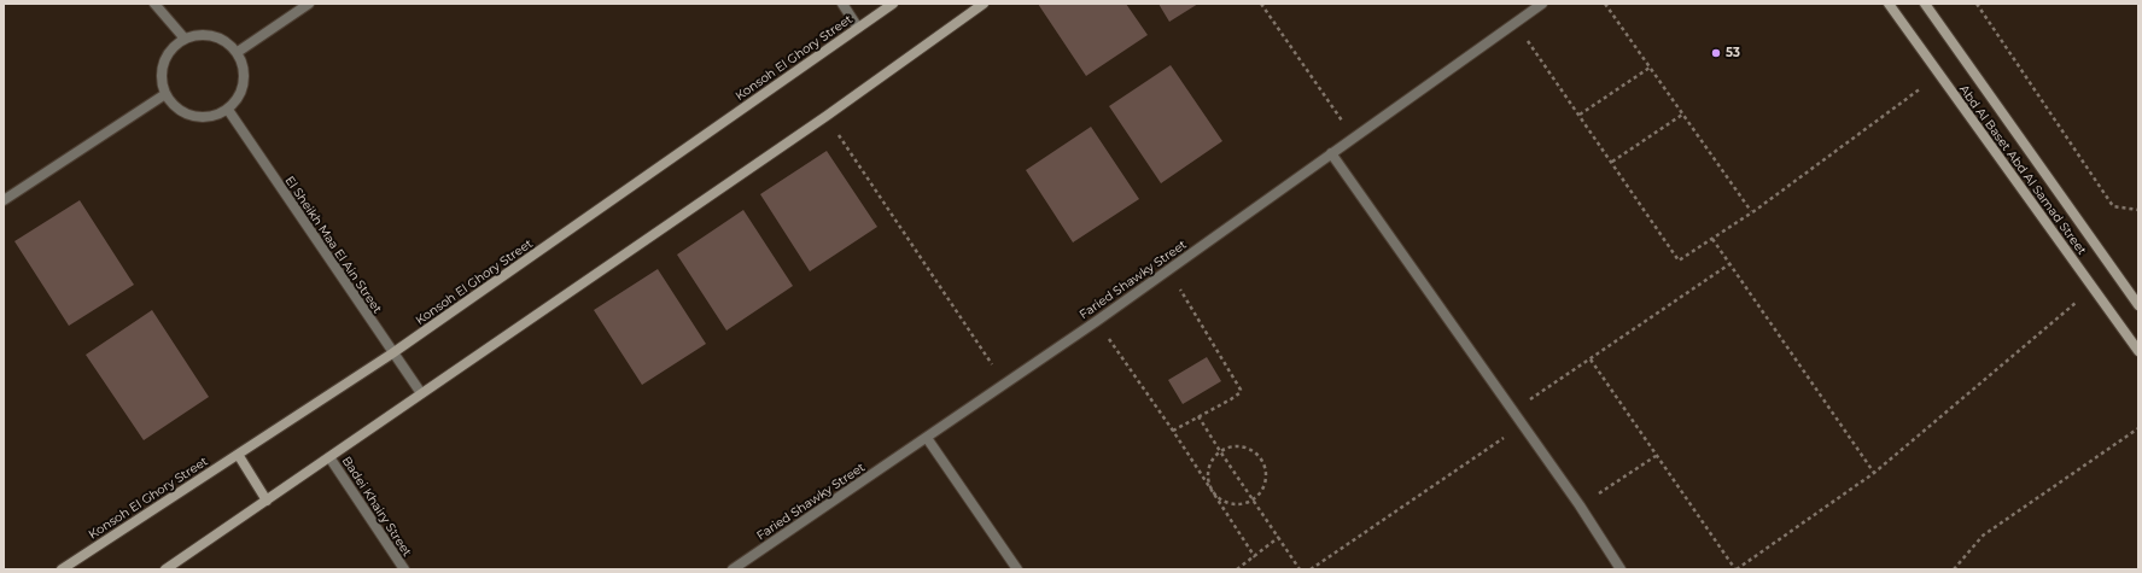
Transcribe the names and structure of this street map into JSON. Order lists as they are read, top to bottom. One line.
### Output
{"streets":{"street":["Konsoh El Ghory Street","Abd Al Baset Abd Al Samad Street","El Sheikh Maa El Ain Street","Faried Shawky Street","Badei Khairy Street"]},"crossings":[["Konsoh El Ghory Street","El Sheikh Maa El Ain Street"]],"places":["53"]}
